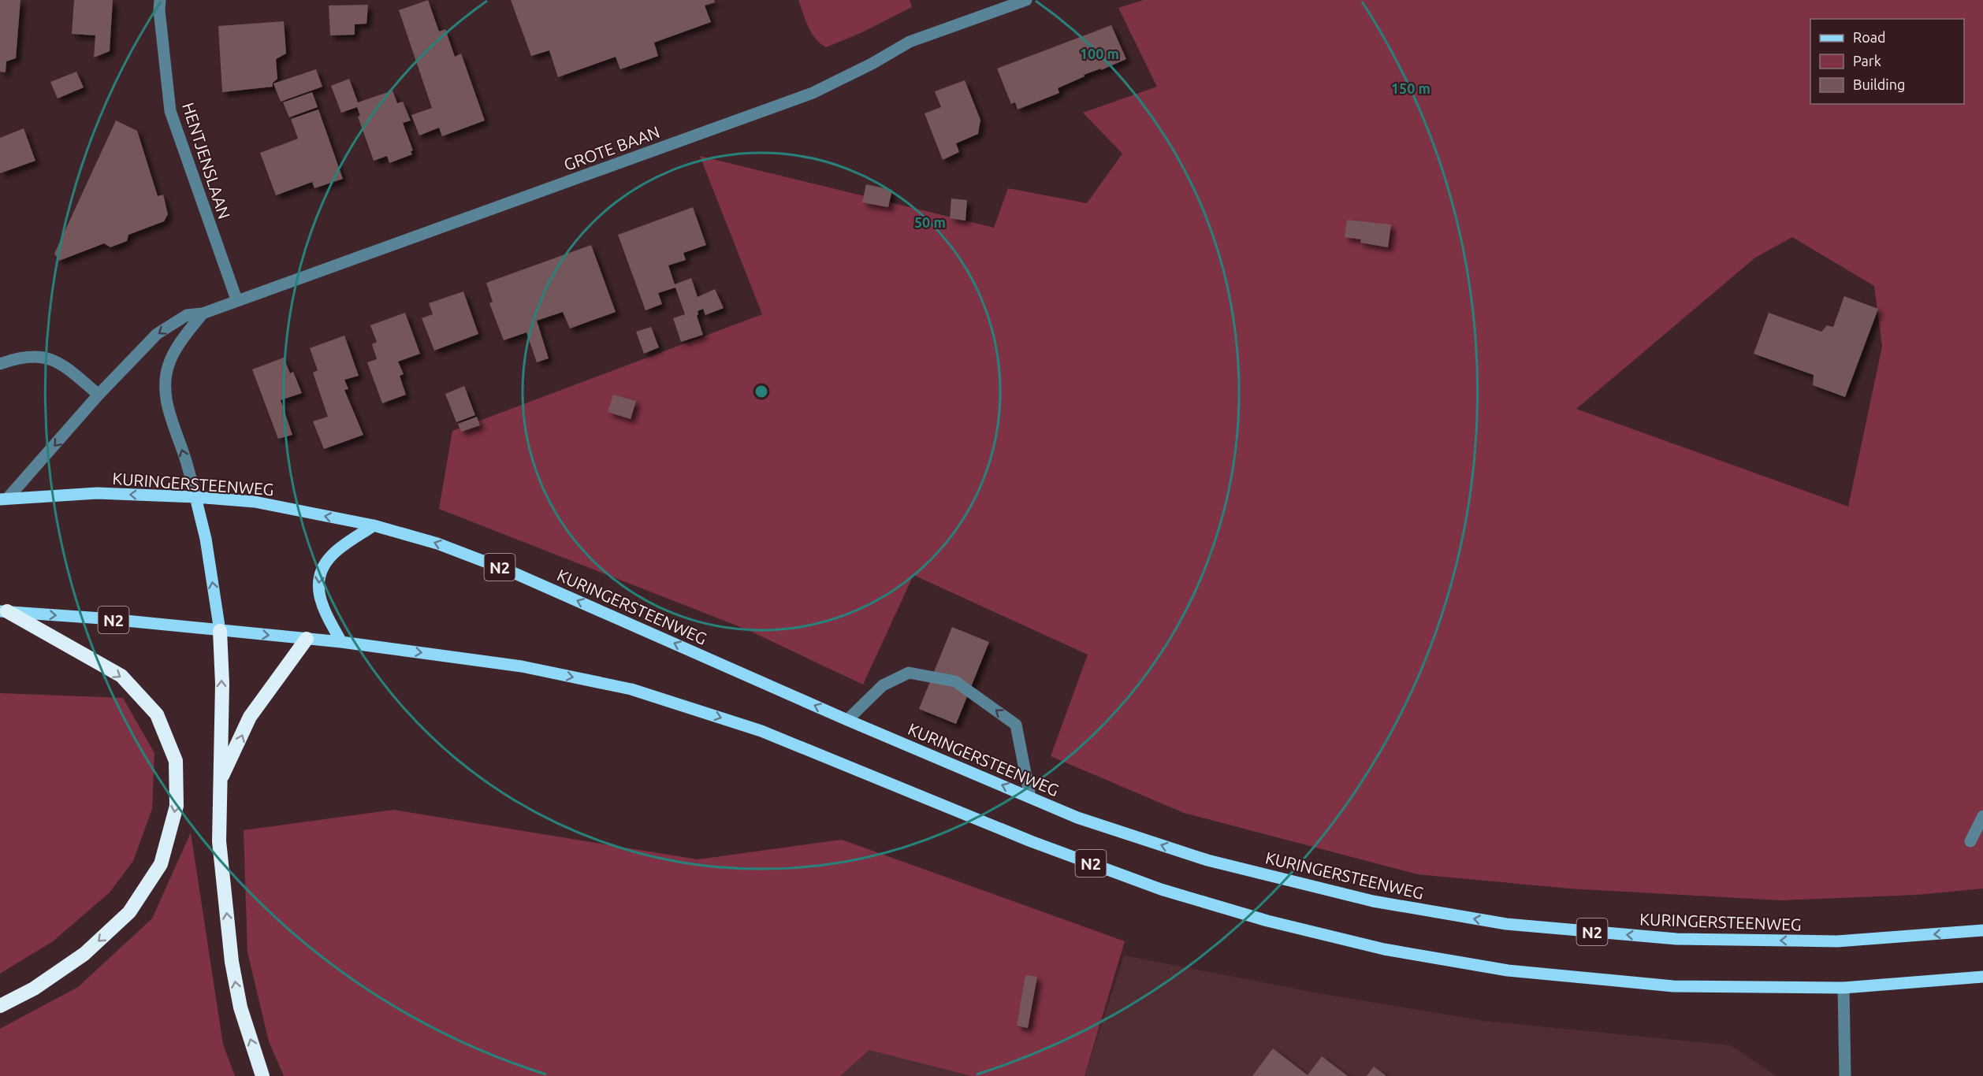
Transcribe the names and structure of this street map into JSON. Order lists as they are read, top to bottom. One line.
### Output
{"streets":{"main road":["KURINGERSTEENWEG","N2"],"street":["GROTE BAAN","HENTJENSLAAN"]},"crossings":[["GROTE BAAN","HENTJENSLAAN"],["GROTE BAAN","KURINGERSTEENWEG"]],"legend":["Road","Park","Building"],"rings":["100 m","150 m","50 m"]}
